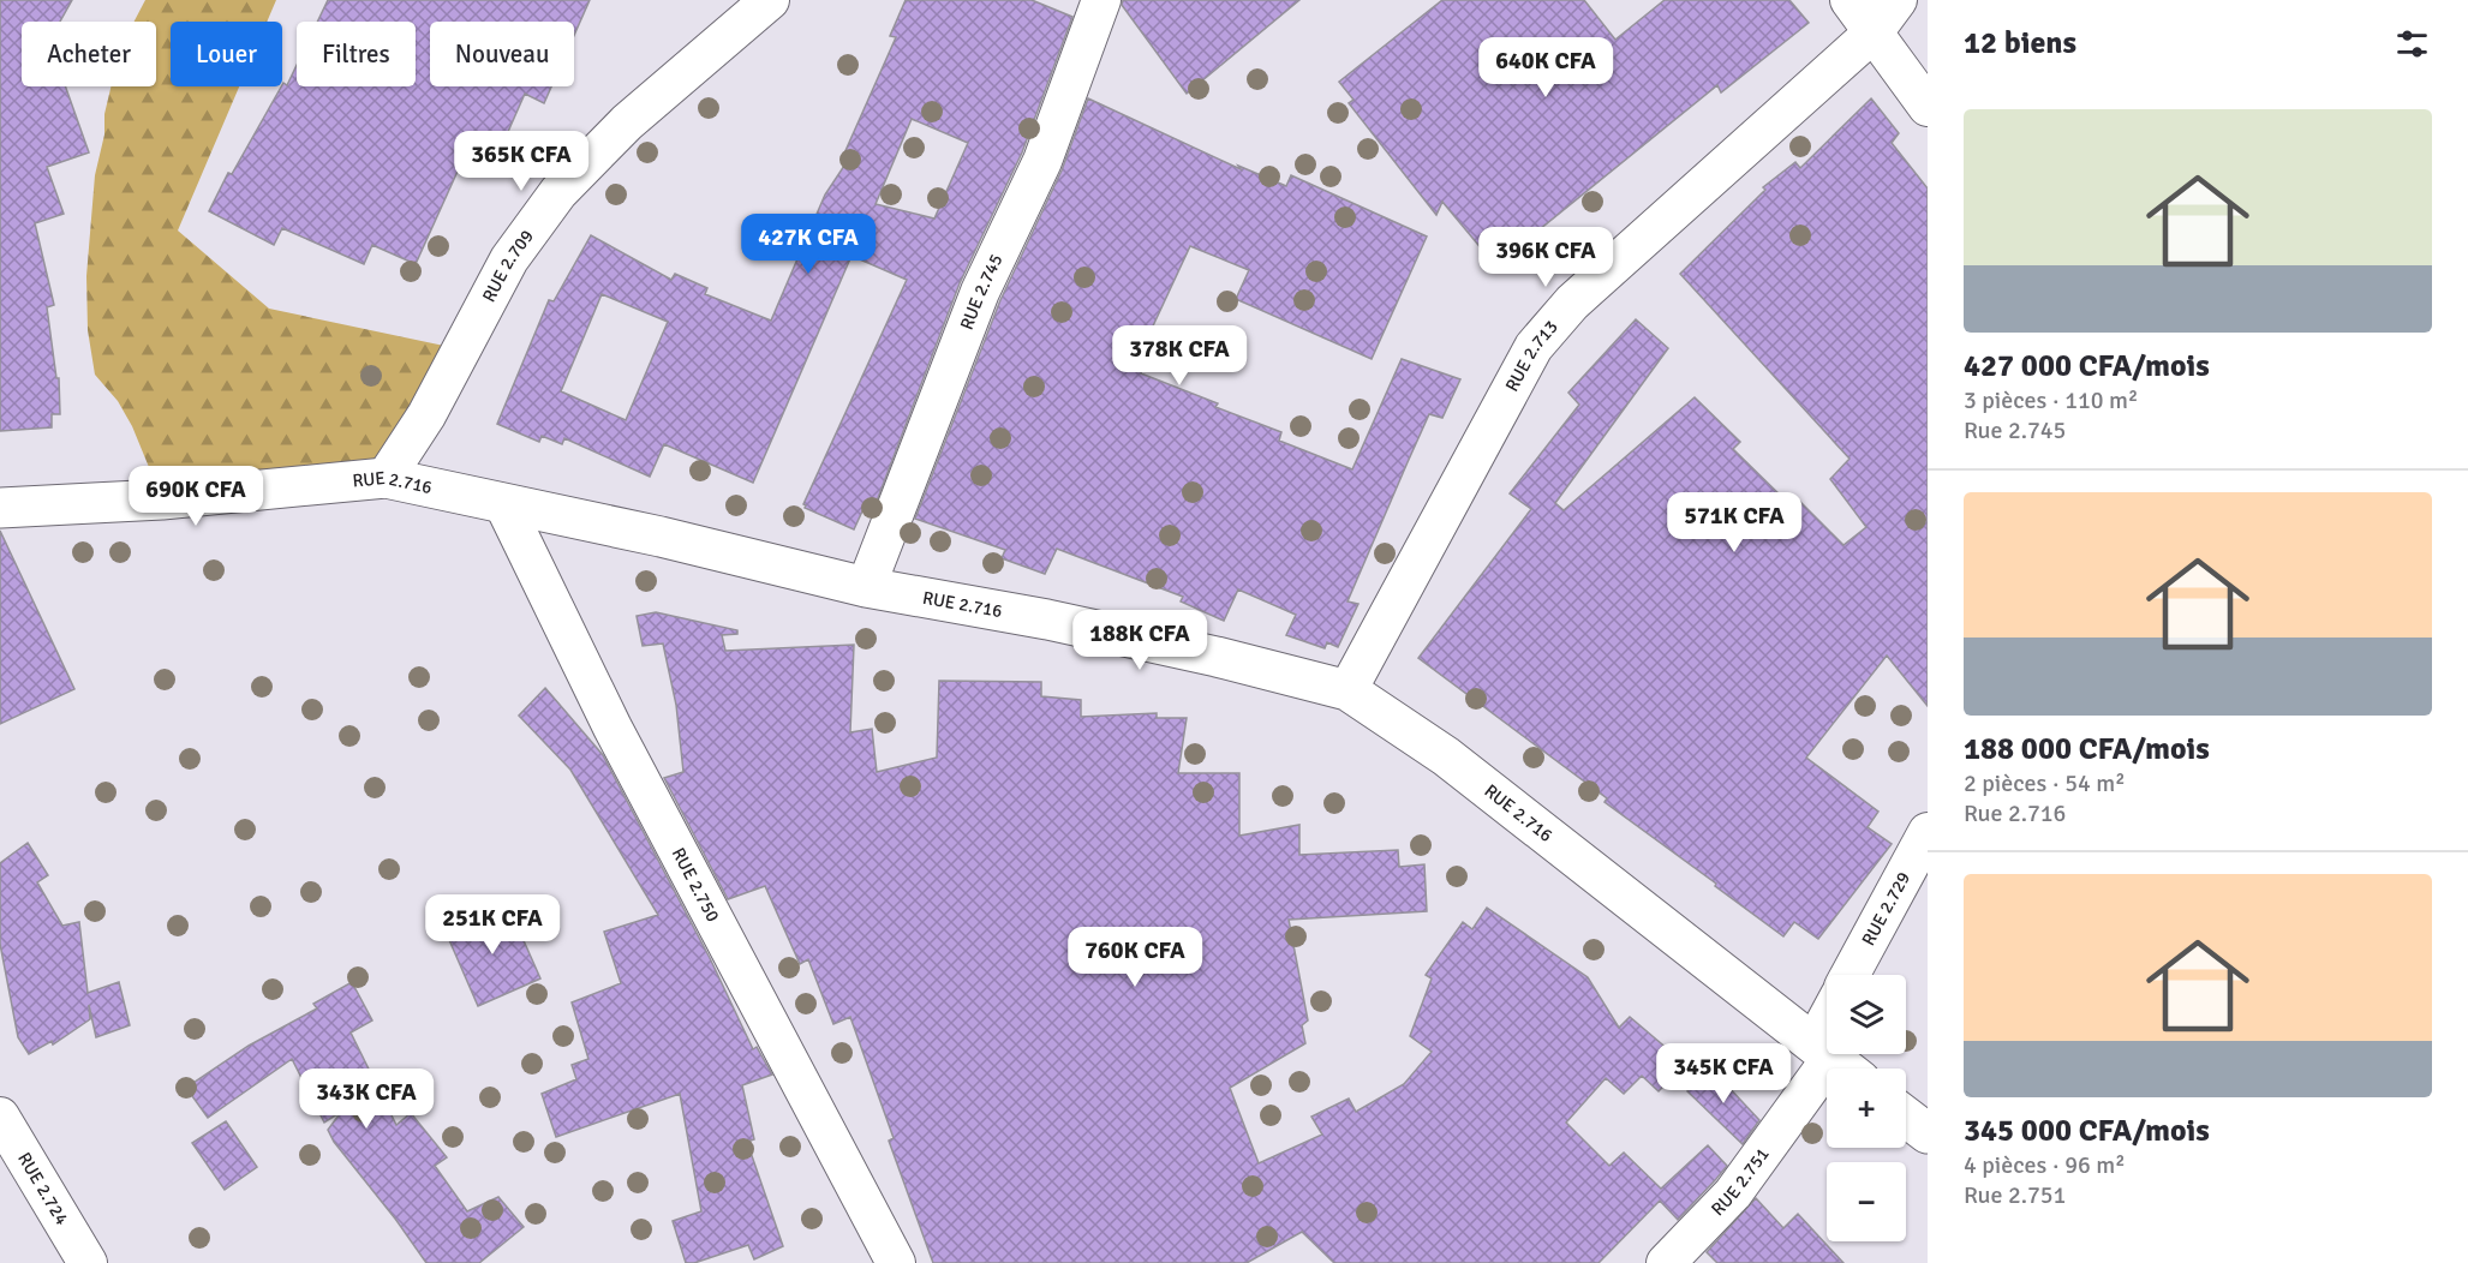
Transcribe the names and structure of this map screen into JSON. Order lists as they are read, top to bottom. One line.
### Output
{"streets":{"main road":["RUE 2.716"],"street":["RUE 2.709","RUE 2.745","RUE 2.713","RUE 2.750","RUE 2.729","RUE 2.751","RUE 2.724"]},"crossings":[["RUE 2.709","RUE 2.716"],["RUE 2.745","RUE 2.716"],["RUE 2.713","RUE 2.716"],["RUE 2.716","RUE 2.750"],["RUE 2.716","RUE 2.751"]],"page":{"heading":"12 biens","chip":["Acheter","Louer","Filtres","Nouveau"],"price":["640K CFA","365K CFA","427K CFA","396K CFA","378K CFA","690K CFA","571K CFA","188K CFA","251K CFA","760K CFA","345K CFA","343K CFA"],"list":[{"name":"427 000 CFA/mois","note":"3 pièces · 110 m² · Rue 2.745"},{"name":"188 000 CFA/mois","note":"2 pièces · 54 m² · Rue 2.716"},{"name":"345 000 CFA/mois","note":"4 pièces · 96 m² · Rue 2.751"}],"map_buttons":["+","−"]}}
